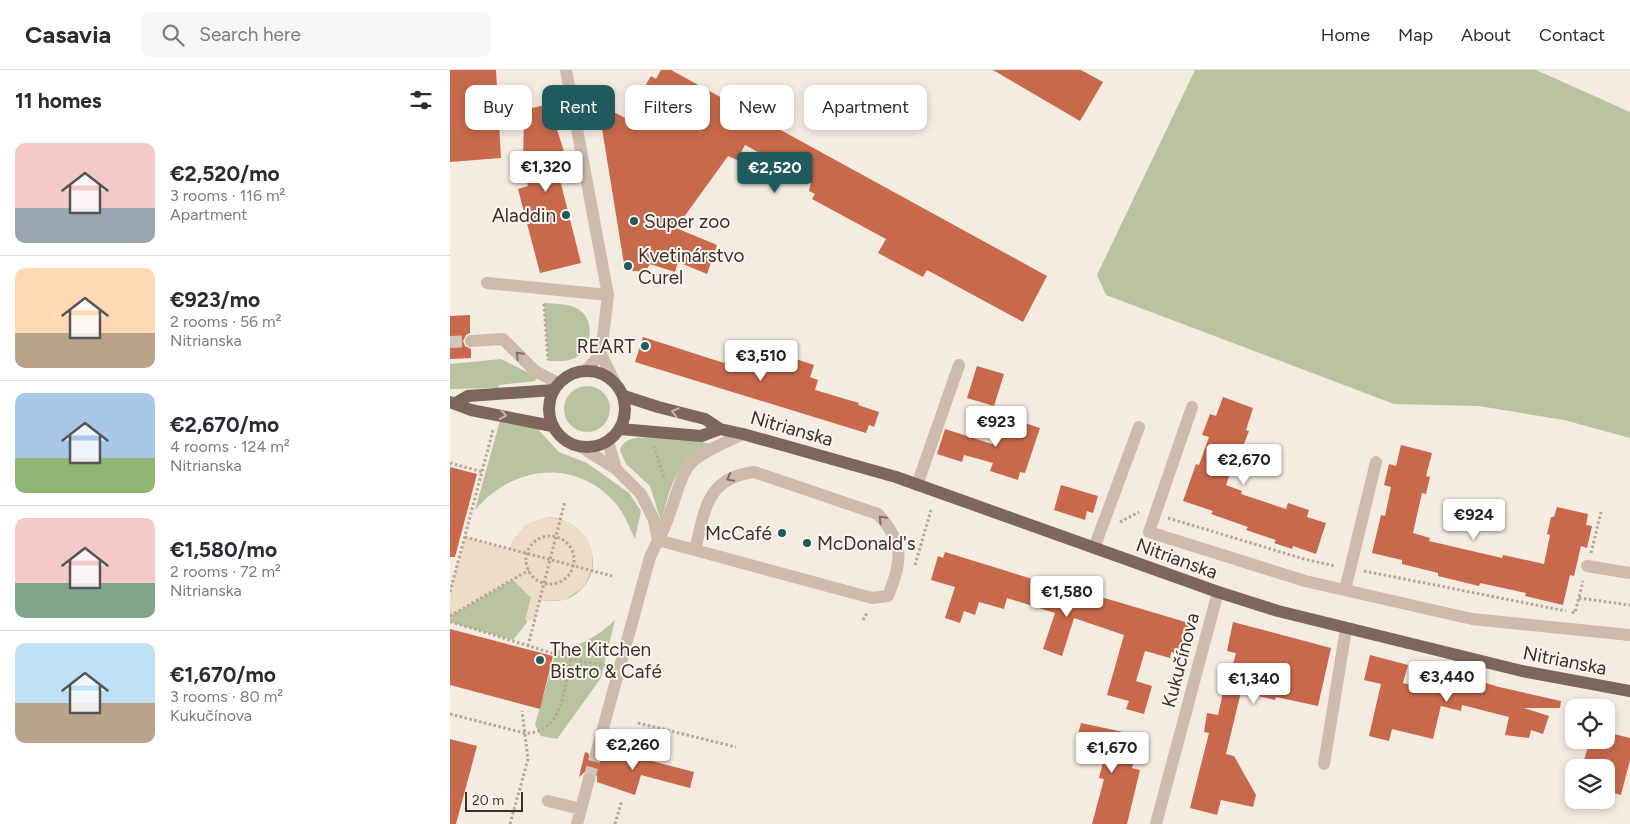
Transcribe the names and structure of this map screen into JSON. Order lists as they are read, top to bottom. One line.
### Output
{"streets":{"main road":["Nitrianska"],"street":["Kukučínova"]},"crossings":[["Nitrianska","Kukučínova"]],"places":["Aladdin","Super zoo","Kvetinárstvo Curel","REART","McCafé","McDonald's","The Kitchen Bistro & Café"],"scale_bar":"20 m","page":{"header":"Casavia","search":"Search here","nav":["Home","Map","About","Contact"],"heading":"11 homes","chip":["Buy","Rent","Filters","New","Apartment"],"list":[{"name":"€2,520/mo","note":"3 rooms · 116 m² · Apartment"},{"name":"€923/mo","note":"2 rooms · 56 m² · Nitrianska"},{"name":"€2,670/mo","note":"4 rooms · 124 m² · Nitrianska"},{"name":"€1,580/mo","note":"2 rooms · 72 m² · Nitrianska"},{"name":"€1,670/mo","note":"3 rooms · 80 m² · Kukučínova"}],"price":["€1,320","€2,520","€3,510","€923","€2,670","€924","€1,580","€3,440","€1,340","€2,260","€1,670"],"scale":"20 m"}}
